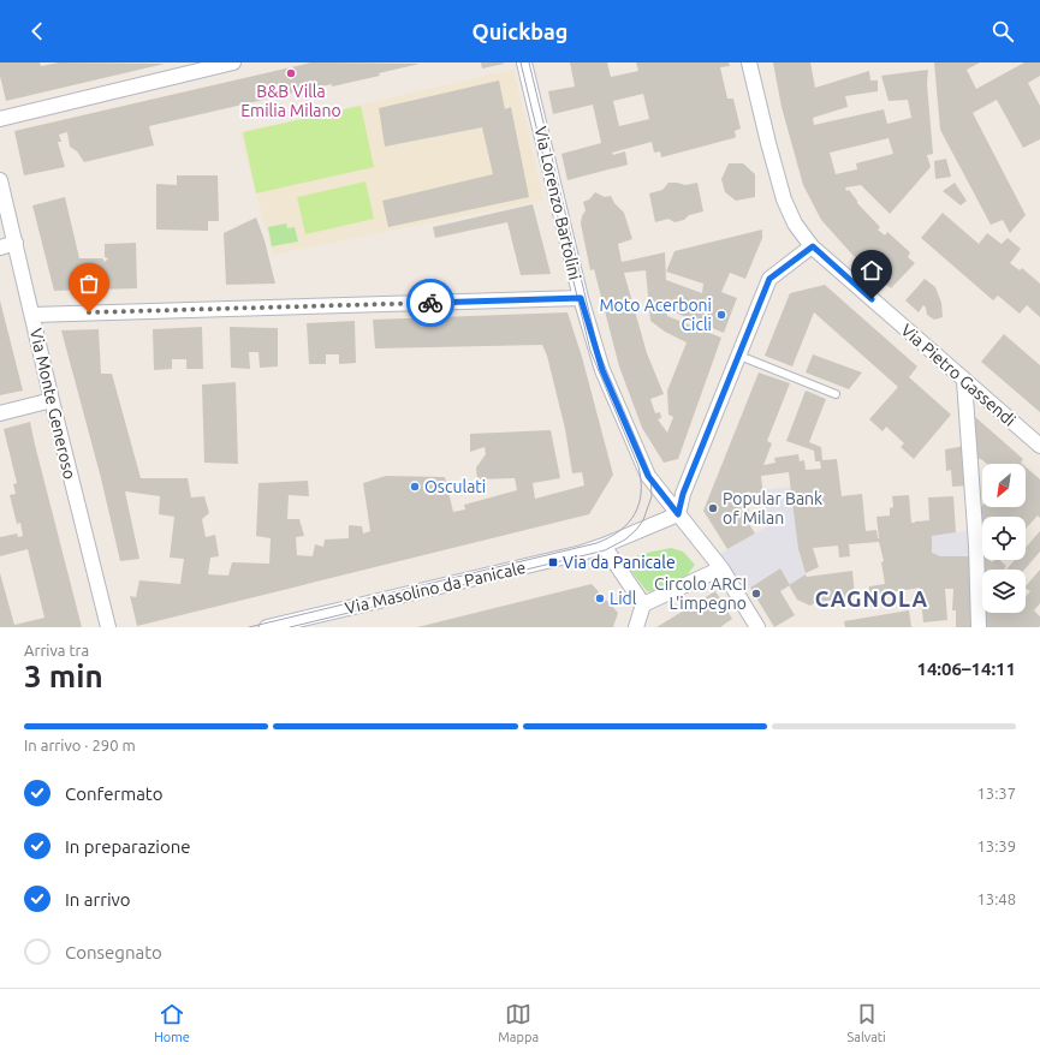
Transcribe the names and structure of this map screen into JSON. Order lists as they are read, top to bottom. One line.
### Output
{"streets":{"street":["Via Lorenzo Bartolini","Via Pietro Gassendi","Via Monte Generoso","Via Masolino da Panicale"]},"crossings":[["Via Lorenzo Bartolini","Via Masolino da Panicale"]],"districts":["CAGNOLA"],"places":{"other":["B&B Villa Emilia Milano","Moto Acerboni Cicli","Osculati","Popular Bank of Milan","Circolo ARCI L'impegno","Lidl"],"transit":["Via da Panicale"]},"north":"bottom left","page":{"header":"Quickbag","heading":["3 min","Arriva tra","14:06–14:11"],"bar":"In arrivo · 290 m","list":[["Confermato","13:37"],["In preparazione","13:39"],["In arrivo","13:48"],"Consegnato"],"tabs":["Home","Mappa","Salvati"]}}
